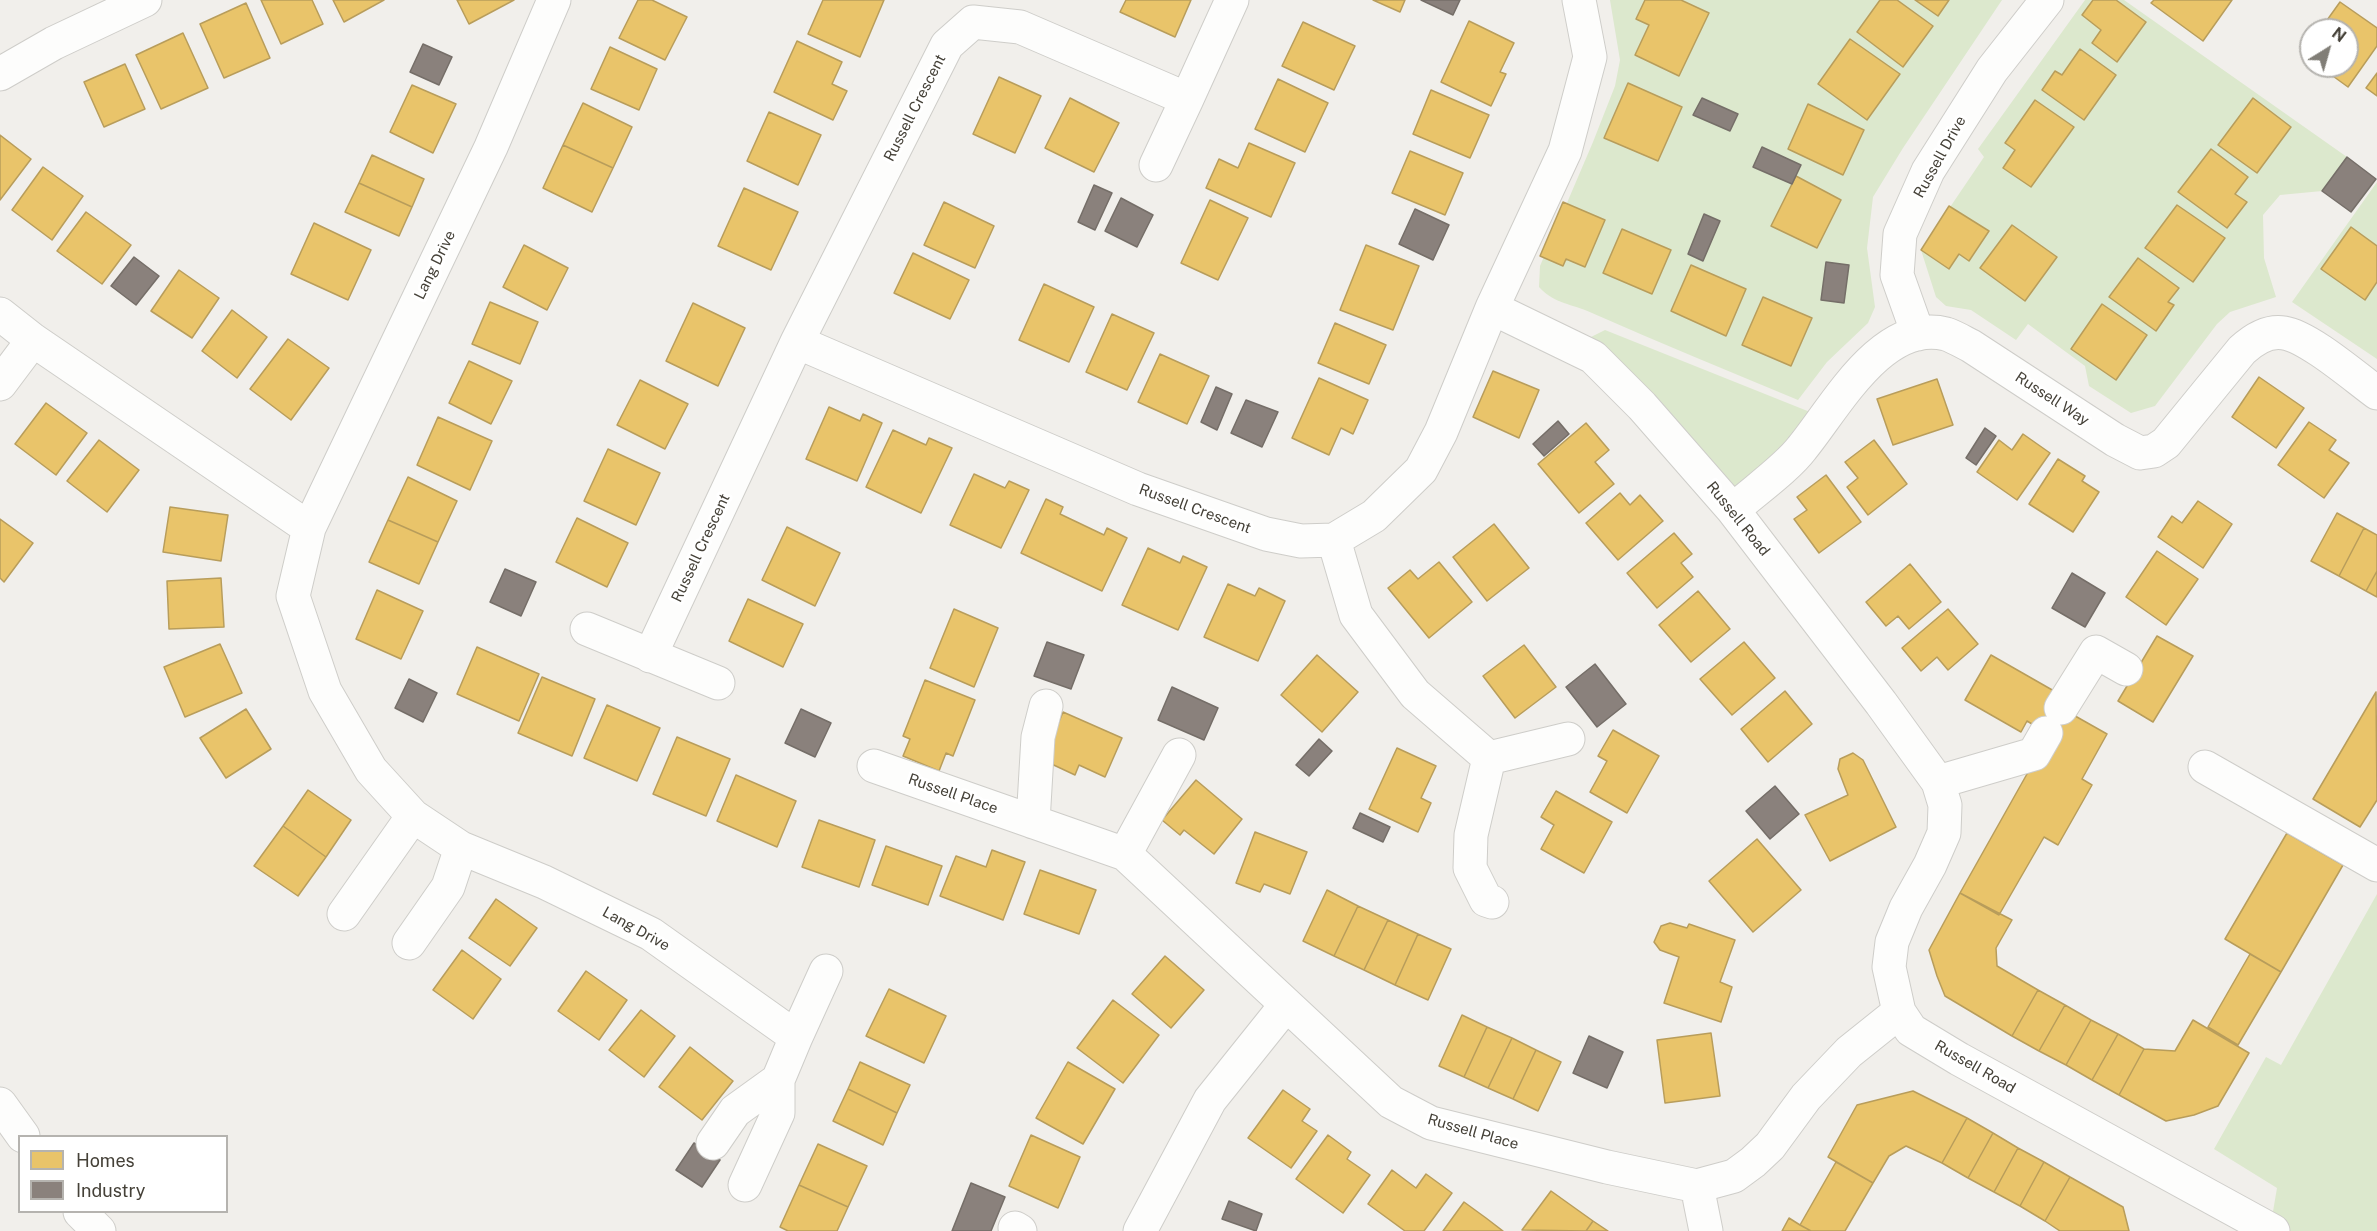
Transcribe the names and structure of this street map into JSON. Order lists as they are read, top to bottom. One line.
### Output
{"streets":{"street":["Russell Crescent","Russell Drive","Lang Drive","Russell Way","Russell Road","Russell Place"]},"crossings":[["Russell Drive","Russell Way"],["Russell Way","Russell Road"],["Russell Road","Russell Place"]],"legend":["Homes","Industry"],"north":"top right"}
